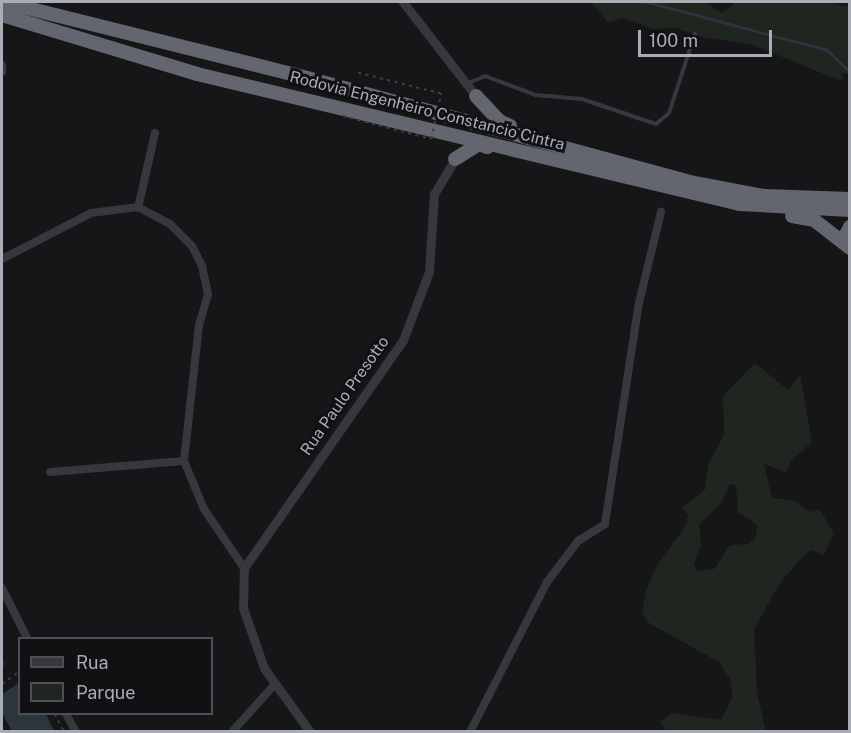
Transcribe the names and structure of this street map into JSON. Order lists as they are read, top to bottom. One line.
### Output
{"streets":{"highway":["Rodovia Engenheiro Constancio Cintra"],"street":["Rua Paulo Presotto"]},"legend":["Rua","Parque"],"scale_bar":"100 m"}
